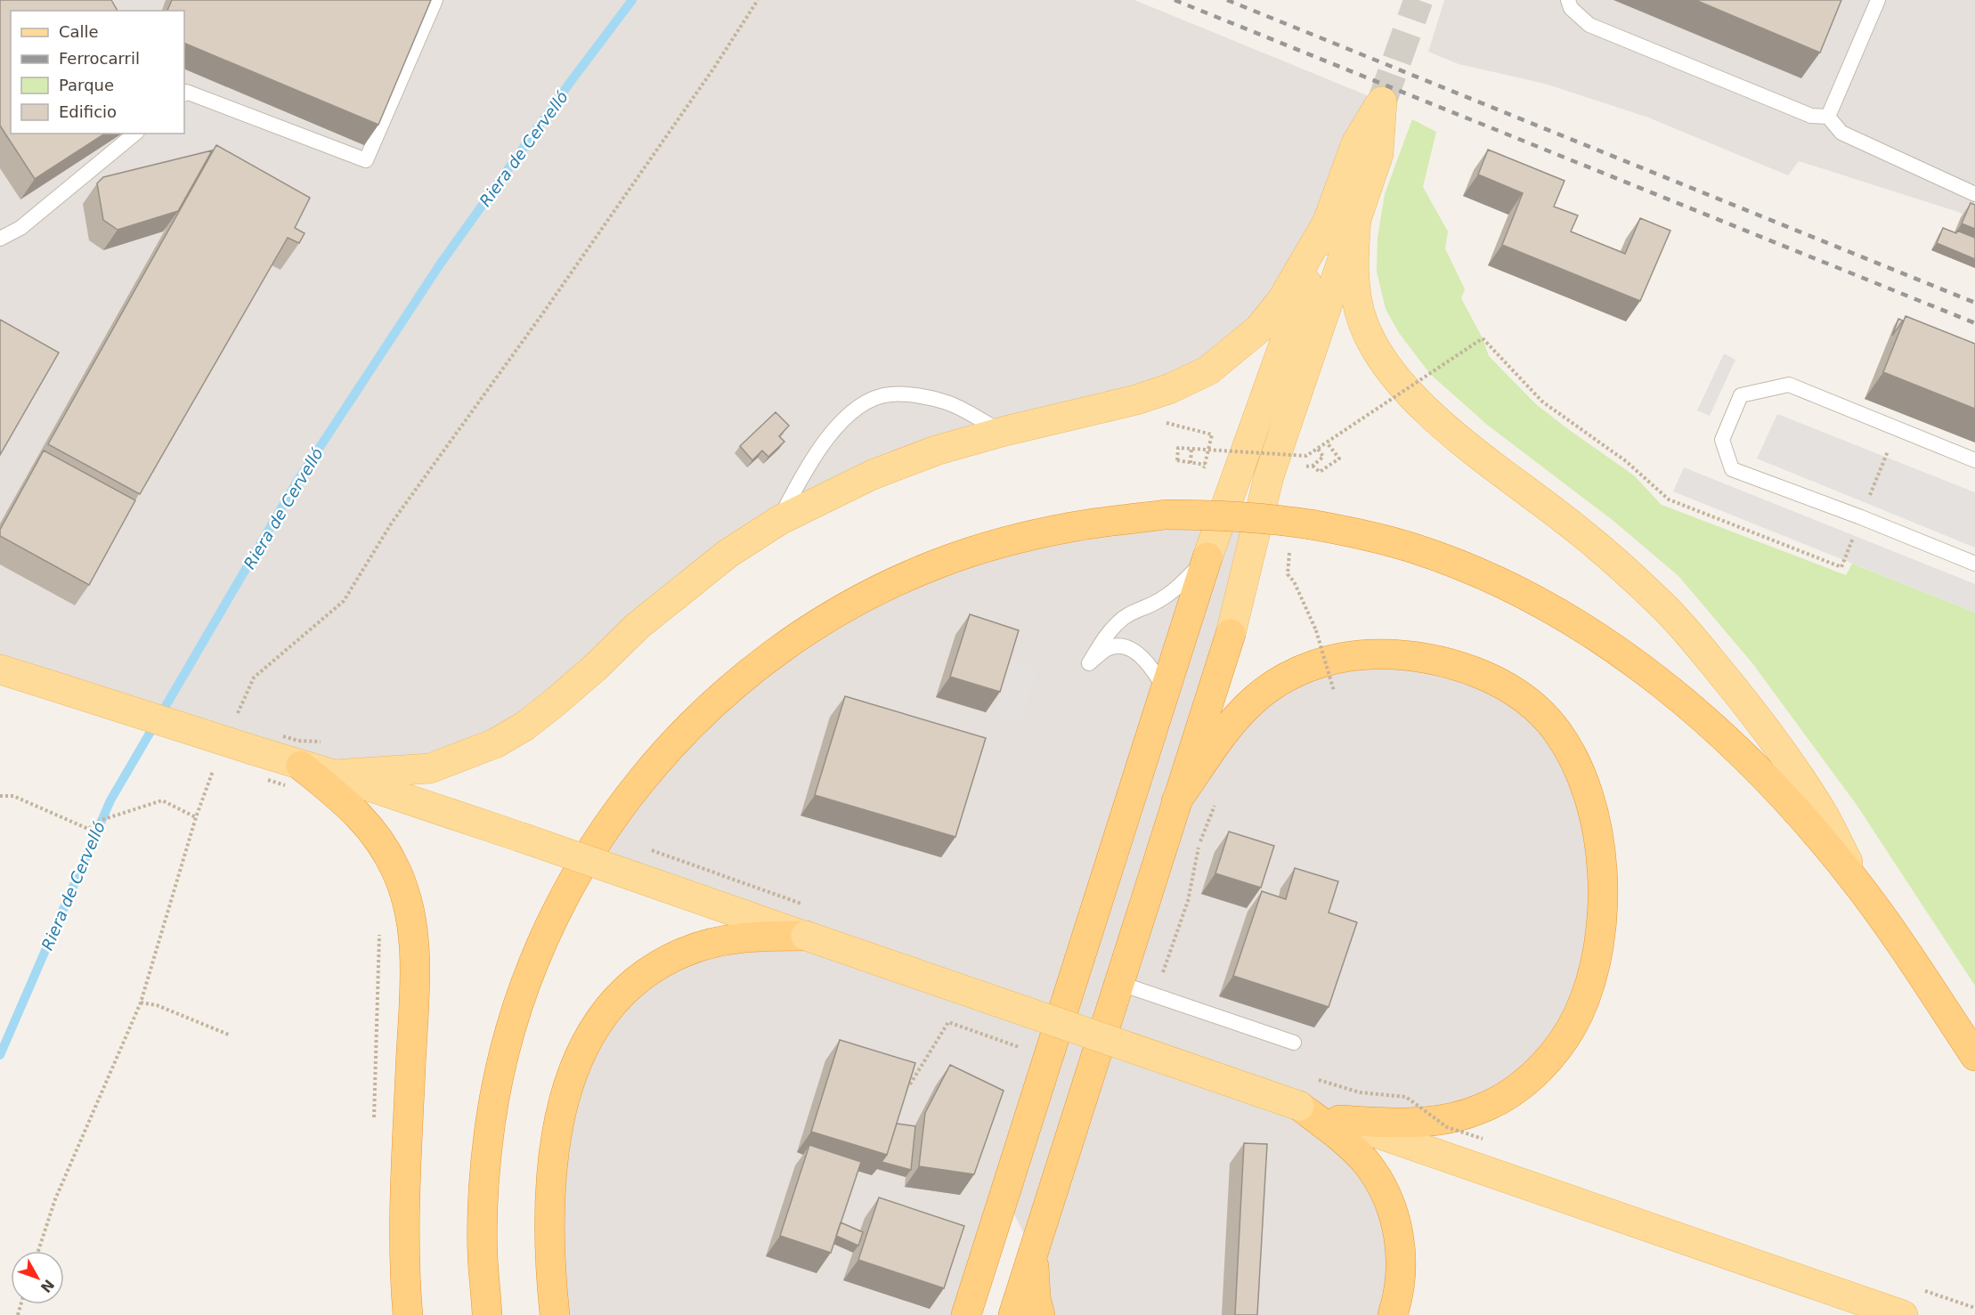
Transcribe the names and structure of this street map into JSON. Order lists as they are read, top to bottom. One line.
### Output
{"water":["Riera de Cervelló"],"legend":["Calle","Ferrocarril","Parque","Edificio"],"north":"bottom right"}
